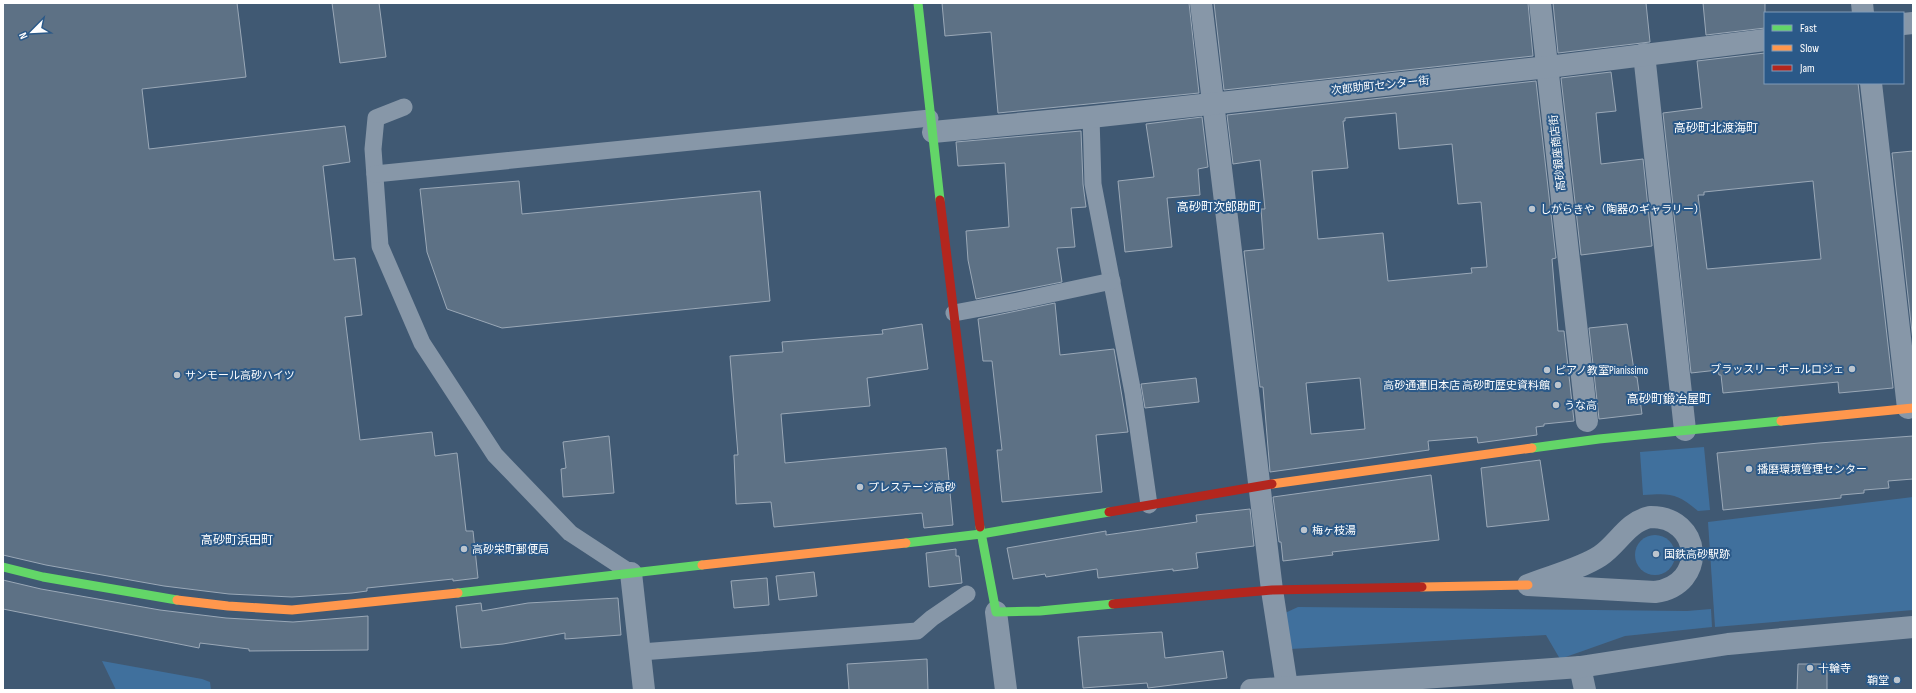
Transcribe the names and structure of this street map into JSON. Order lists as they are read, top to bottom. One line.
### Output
{"streets":{"street":["次郎助町センター街","高砂銀座商店街"]},"crossings":[["次郎助町センター街","高砂銀座商店街"]],"districts":["高砂町北渡海町","高砂町次郎助町","高砂町鍛冶屋町","高砂町浜田町"],"places":["しがらきや（陶器のギャラリー）","ブラッスリー ポールロジェ","ピアノ教室Pianissimo","サンモール高砂ハイツ","高砂通運旧本店 高砂町歴史資料館","うな高","播磨環境管理センター","プレステージ高砂","梅ヶ枝湯","高砂栄町郵便局","国鉄高砂駅跡","十輪寺","鞘堂"],"legend":["Fast","Slow","Jam"],"north":"bottom left"}
